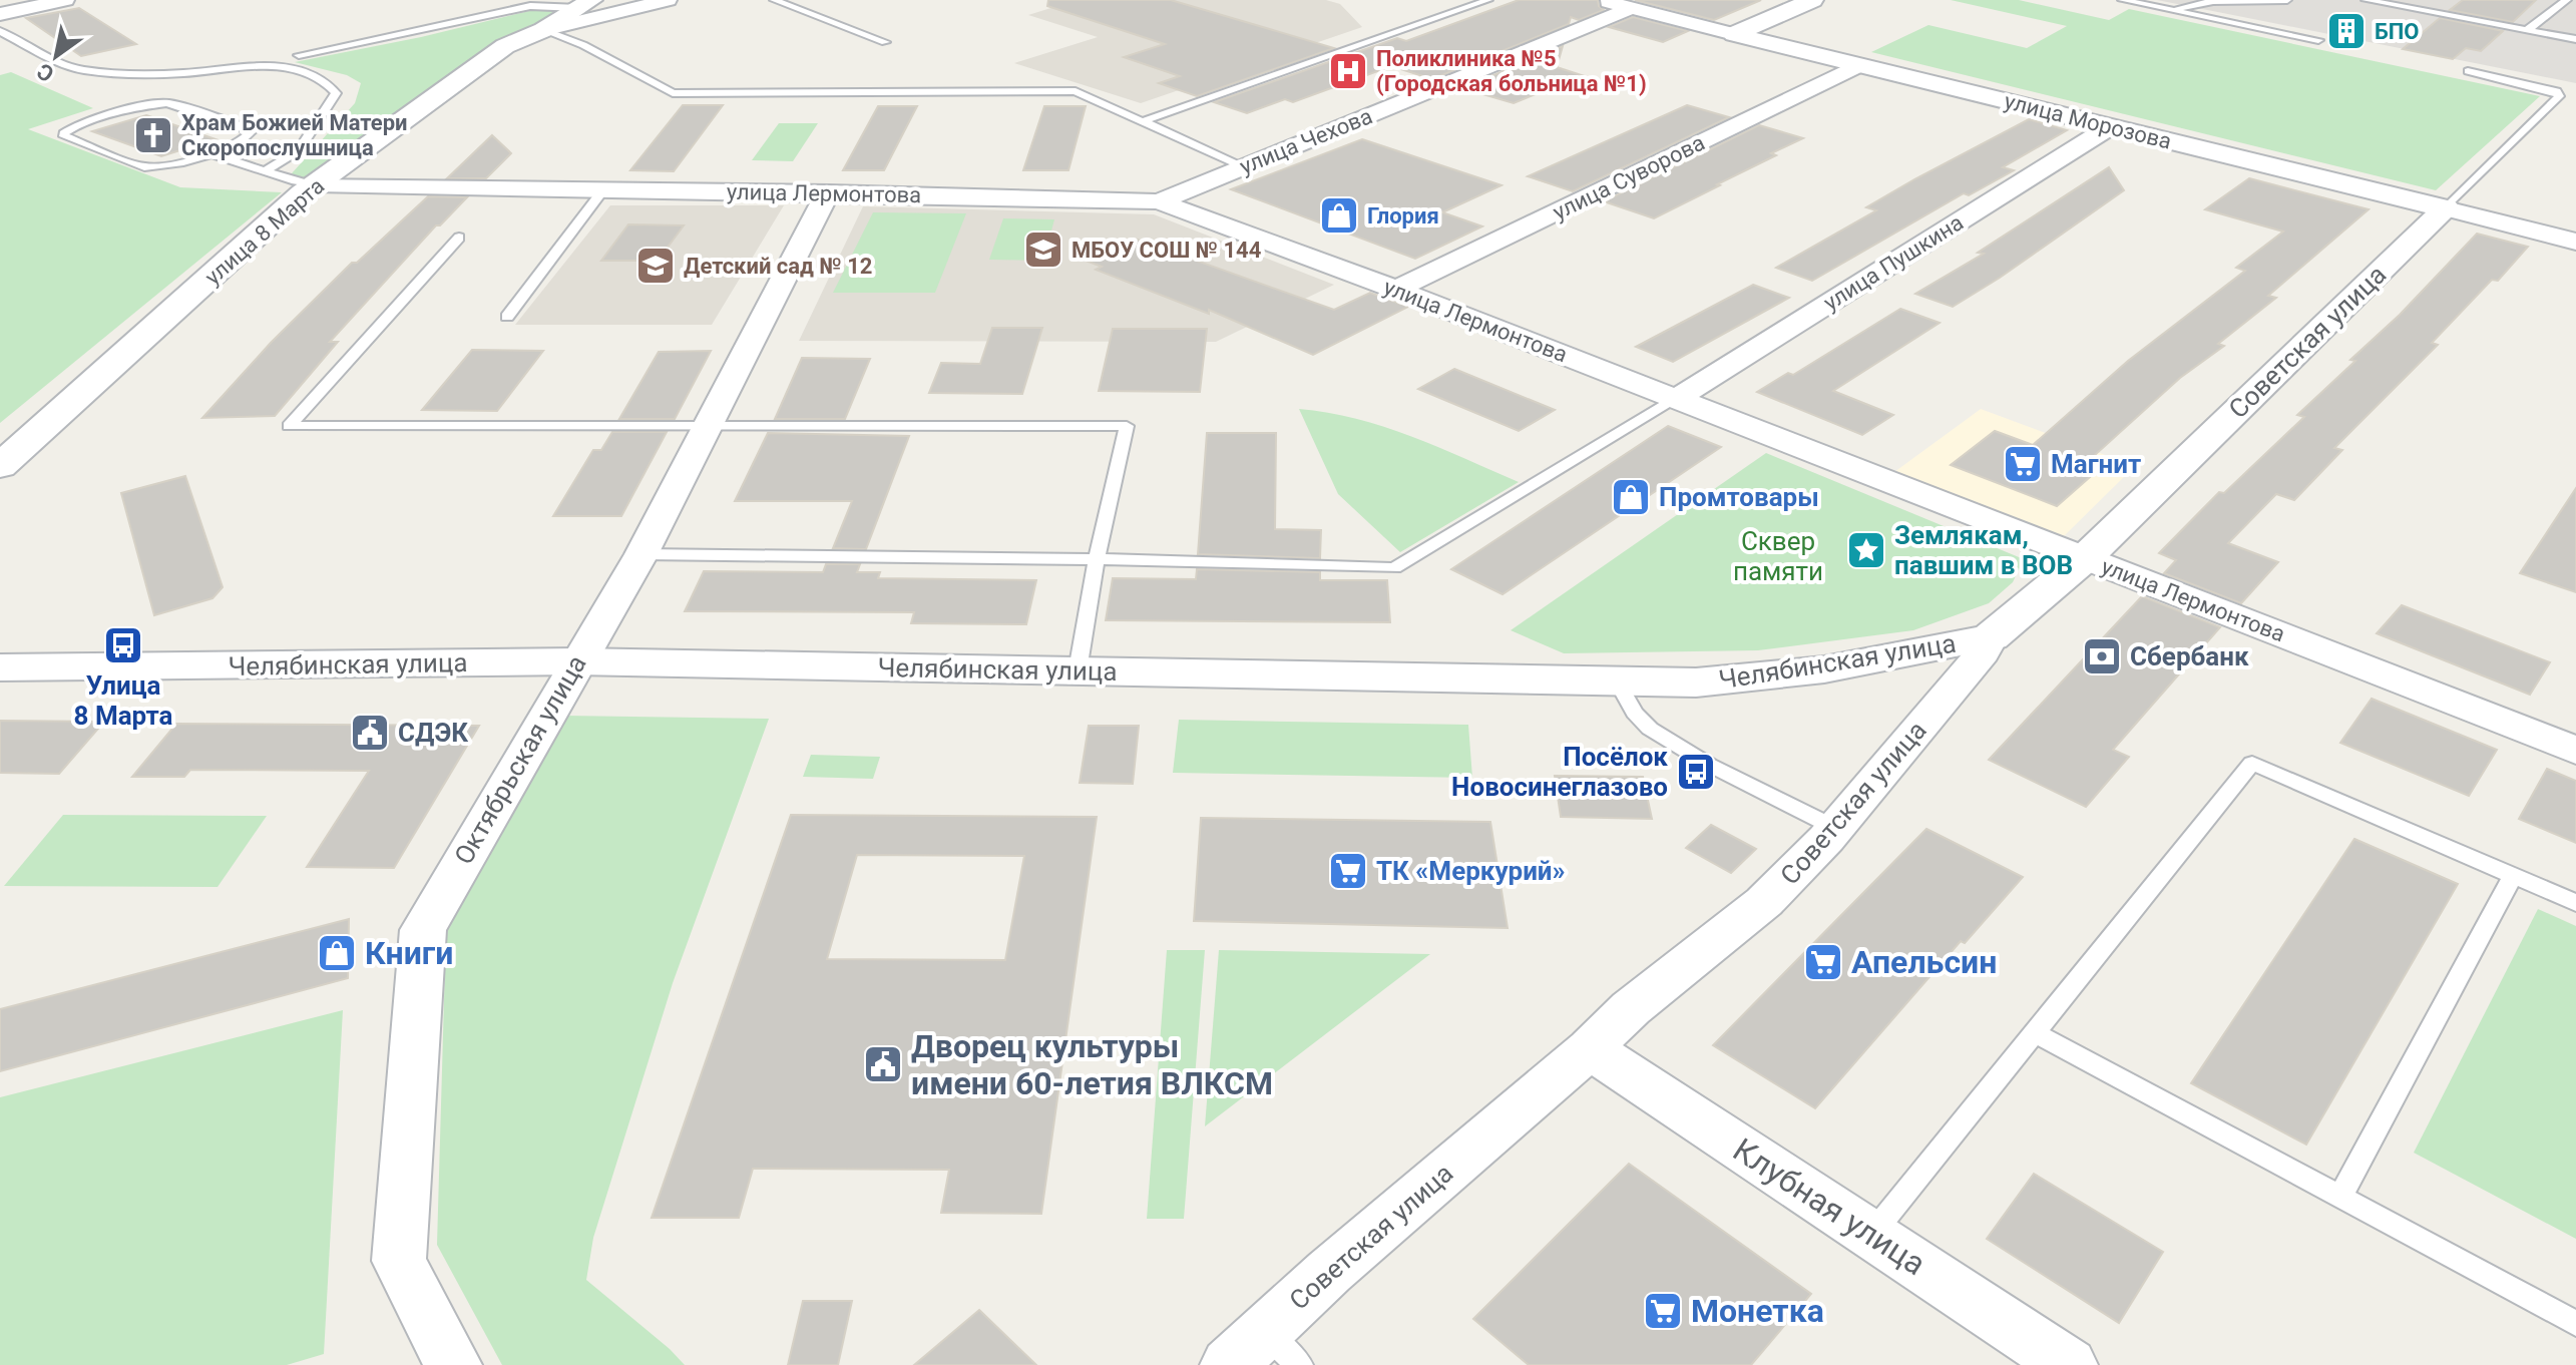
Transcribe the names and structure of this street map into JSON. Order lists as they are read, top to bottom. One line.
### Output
{"streets":{"street":["улица Морозова","улица Чехова","улица Суворова","улица Лермонтова","улица 8 Марта","улица Пушкина","Советская улица","Челябинская улица","Октябрьская улица","Клубная улица"]},"crossings":[["улица Морозова","улица Чехова"],["улица Морозова","улица Суворова"],["улица Морозова","улица Пушкина"],["улица Морозова","Советская улица"],["улица Чехова","улица Лермонтова"],["улица Суворова","улица Лермонтова"],["улица Лермонтова","улица 8 Марта"],["улица Лермонтова","улица Пушкина"],["улица Лермонтова","Советская улица"],["улица Лермонтова","Октябрьская улица"],["Советская улица","Челябинская улица"],["Советская улица","Клубная улица"],["Челябинская улица","Октябрьская улица"]],"parks":["Сквер памяти"],"places":{"building":["БПО"],"hospital":["Поликлиника №5 (Городская больница №1)"],"church":["Храм Божией Матери Скоропослушница"],"shop":["Глория","Промтовары","Книги"],"school or university":["МБОУ СОШ № 144","Детский сад № 12"],"supermarket":["Магнит","ТК «Меркурий»","Апельсин","Монетка"],"place":["Землякам, павшим в ВОВ"],"bus stop":["Улица 8 Марта","Посёлок Новосинеглазово"],"bank":["Сбербанк"],"public building":["СДЭК","Дворец культуры имени 60-летия ВЛКСМ"]},"north":"bottom left"}
